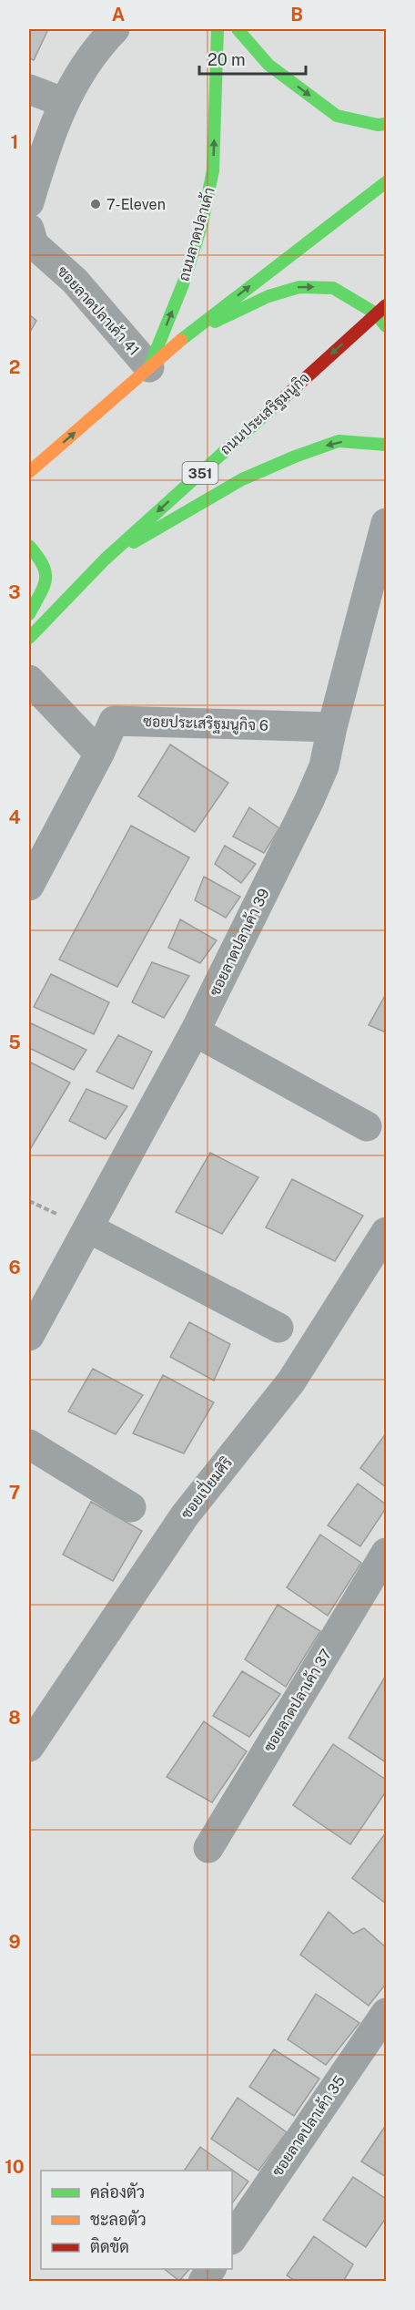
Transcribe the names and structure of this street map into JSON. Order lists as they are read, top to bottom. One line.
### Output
{"streets":{"main road":["ถนนลาดปลาเค้า","ถนนประเสริฐมนูกิจ","351"],"street":["ซอยลาดปลาเค้า 41","ซอยประเสริฐมนูกิจ 6","ซอยลาดปลาเค้า 39","ซอยเปี่ยมศิริ","ซอยลาดปลาเค้า 37","ซอยลาดปลาเค้า 35"]},"crossings":[["ถนนลาดปลาเค้า","ซอยลาดปลาเค้า 41"],["ซอยประเสริฐมนูกิจ 6","ซอยลาดปลาเค้า 39"]],"one_way":["ถนนลาดปลาเค้า"],"places":["7-Eleven"],"legend":["คล่องตัว","ชะลอตัว","ติดขัด"],"scale_bar":"20 m","grid":{"columns":["A","B"],"rows":["1","2","3","4","5","6","7","8","9","10"]}}
